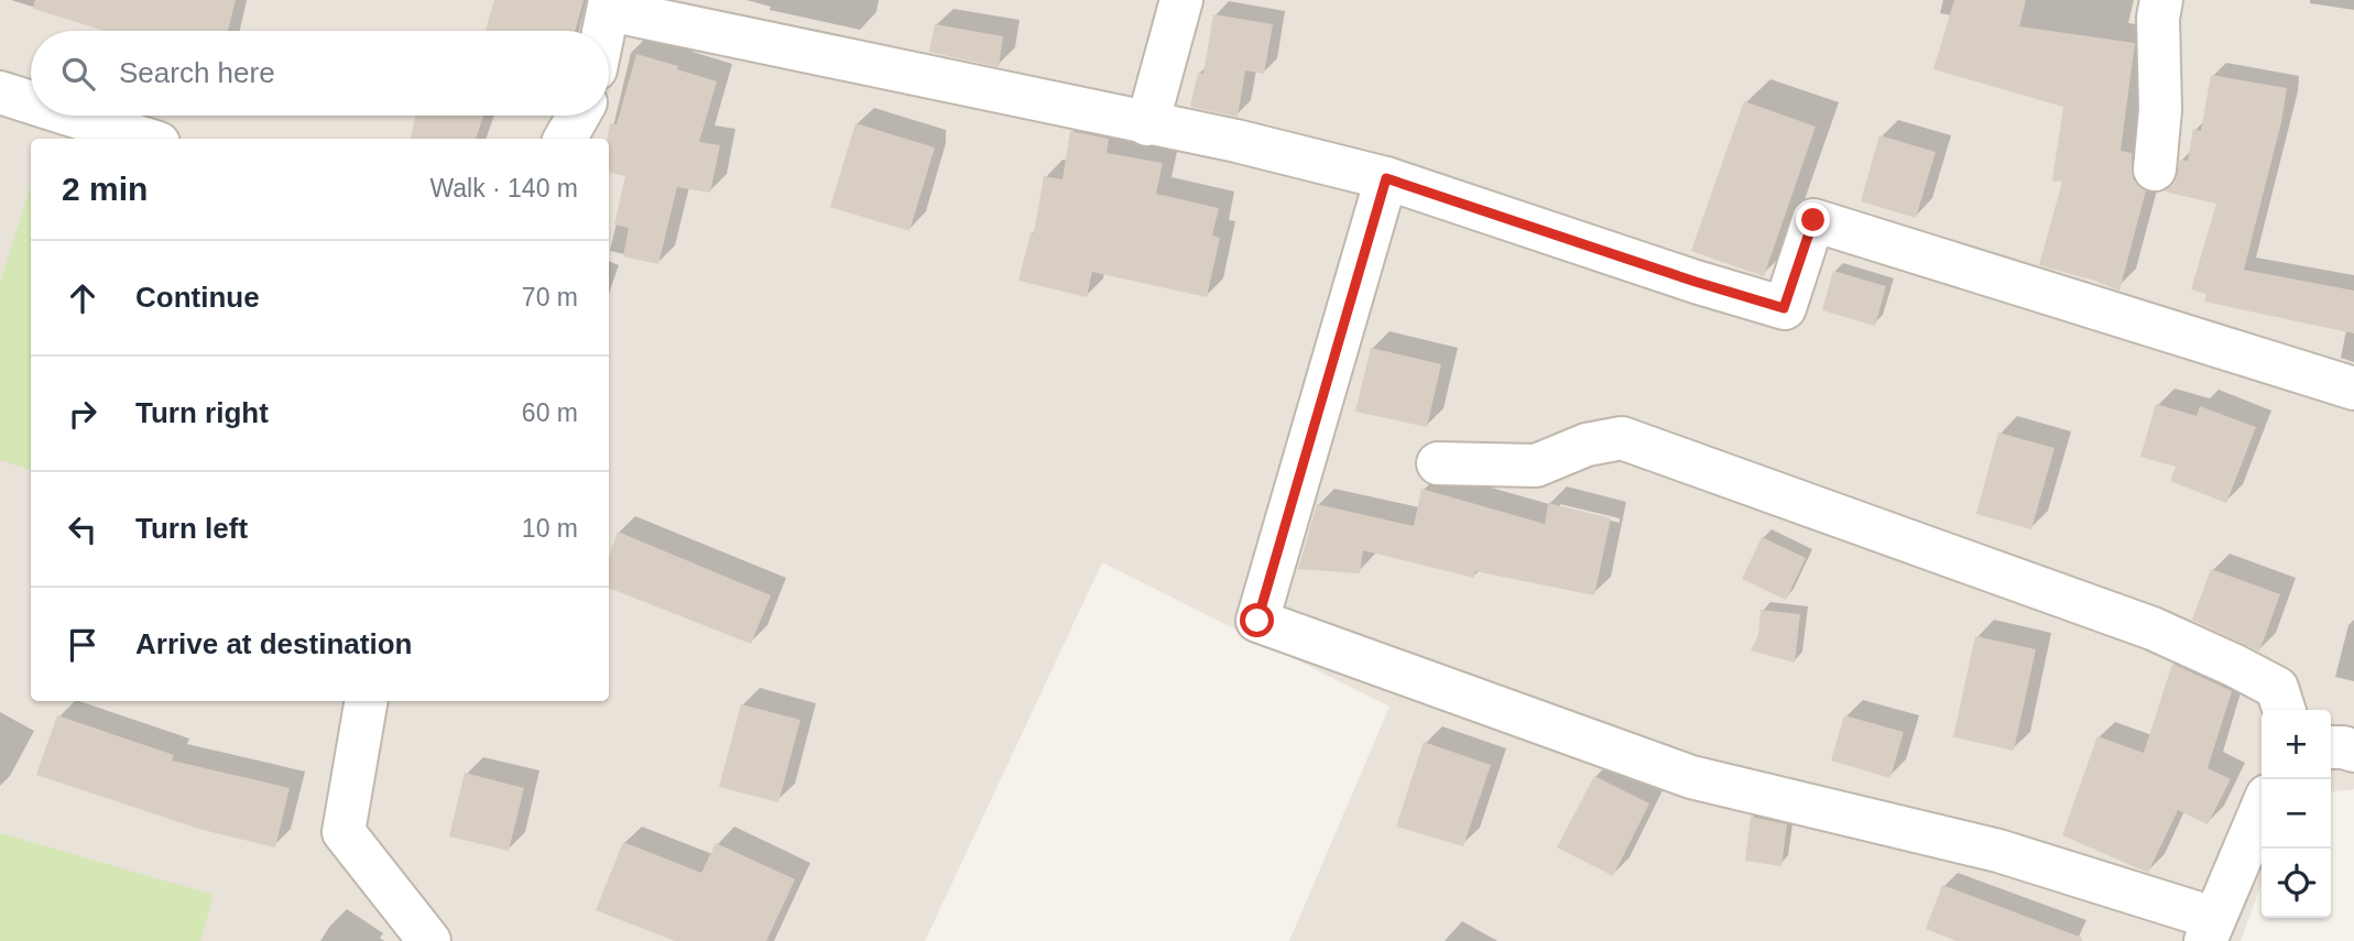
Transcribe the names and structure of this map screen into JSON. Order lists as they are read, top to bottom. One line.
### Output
{"page":{"search":"Search here","heading":["2 min","Walk · 140 m"],"list":[["Continue","70 m"],["Turn right","60 m"],["Turn left","10 m"],"Arrive at destination"],"map_buttons":["+","−"]}}
